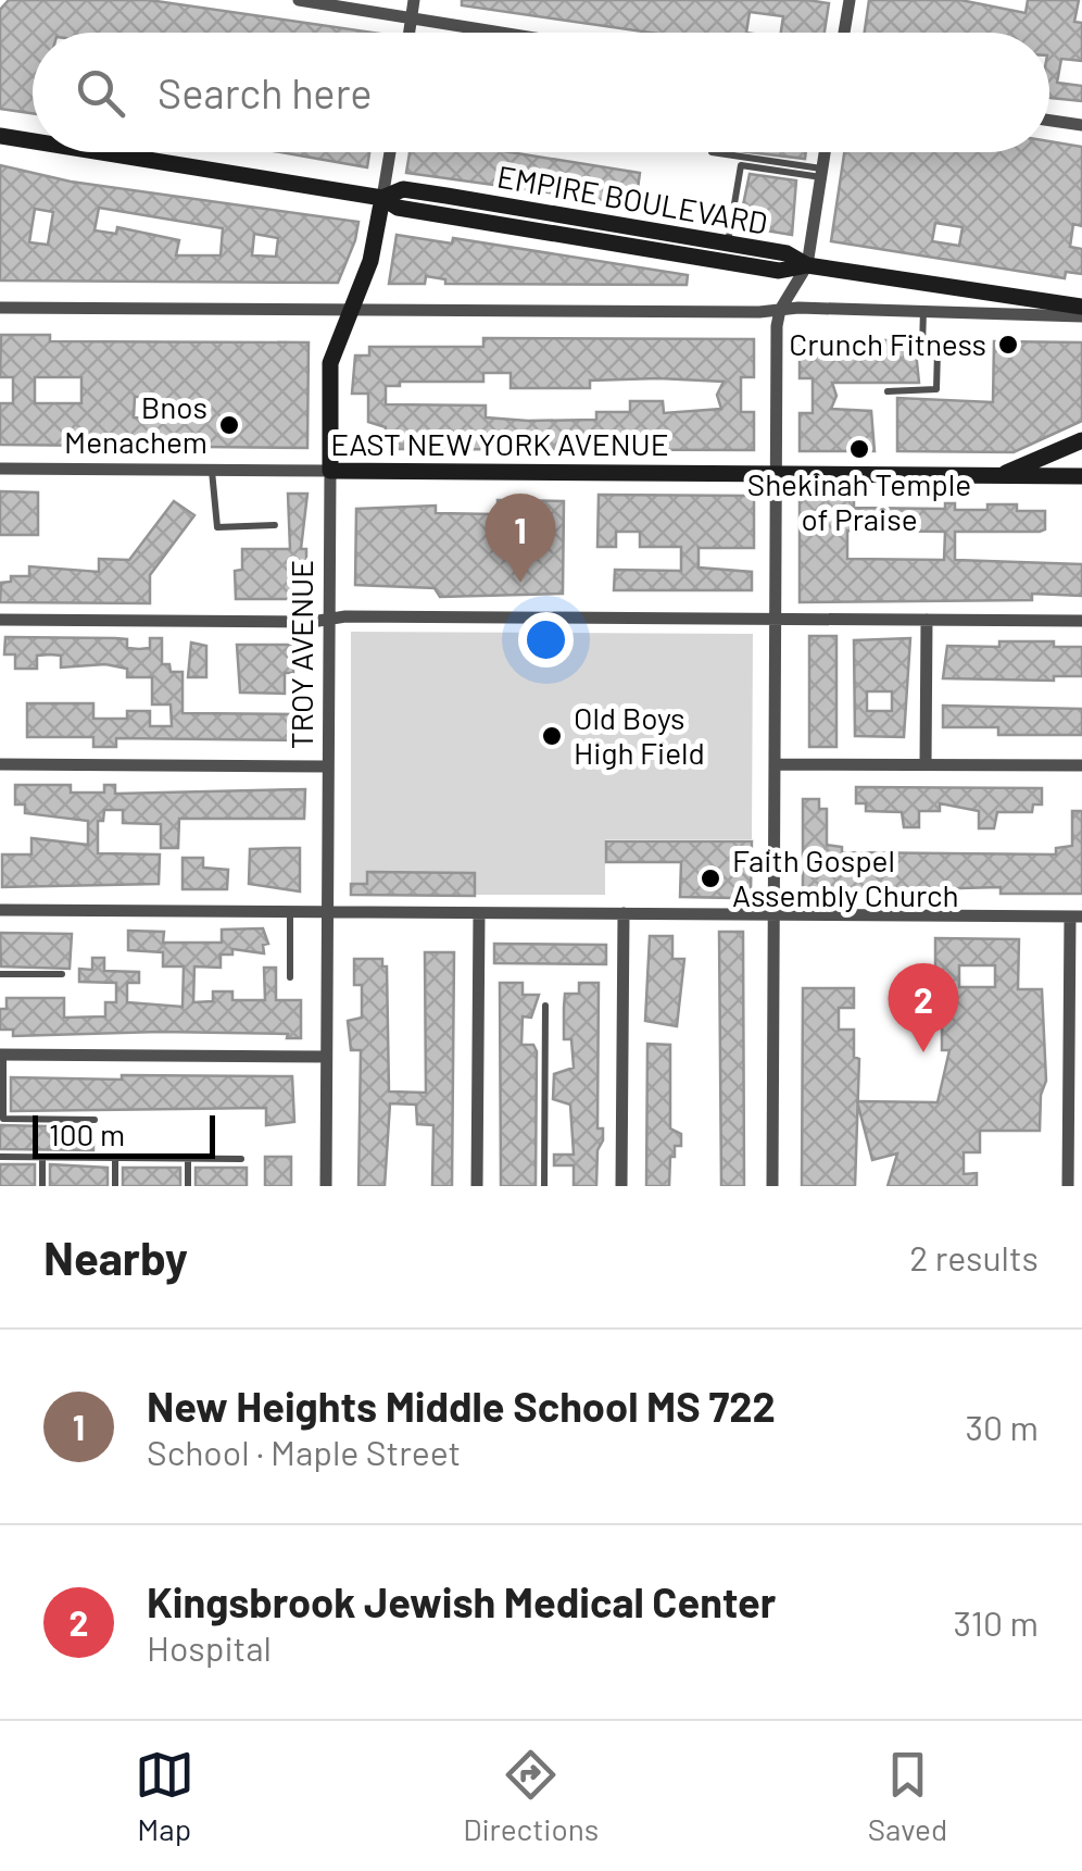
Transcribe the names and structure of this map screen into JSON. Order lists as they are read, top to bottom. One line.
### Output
{"streets":{"main road":["EMPIRE BOULEVARD","EAST NEW YORK AVENUE","TROY AVENUE"]},"crossings":[["EMPIRE BOULEVARD","TROY AVENUE"],["EAST NEW YORK AVENUE","TROY AVENUE"]],"places":["Crunch Fitness","Bnos Menachem","Shekinah Temple of Praise","Old Boys High Field","Faith Gospel Assembly Church"],"scale_bar":"100 m","page":{"search":"Search here","pins":["1","2"],"scale":"100 m","heading":["Nearby","2 results"],"list":[{"mark":"1","name":"New Heights Middle School MS 722","note":"School · Maple Street","value":"30 m"},{"mark":"2","name":"Kingsbrook Jewish Medical Center","note":"Hospital","value":"310 m"}],"nav":["Map","Directions","Saved"]}}
